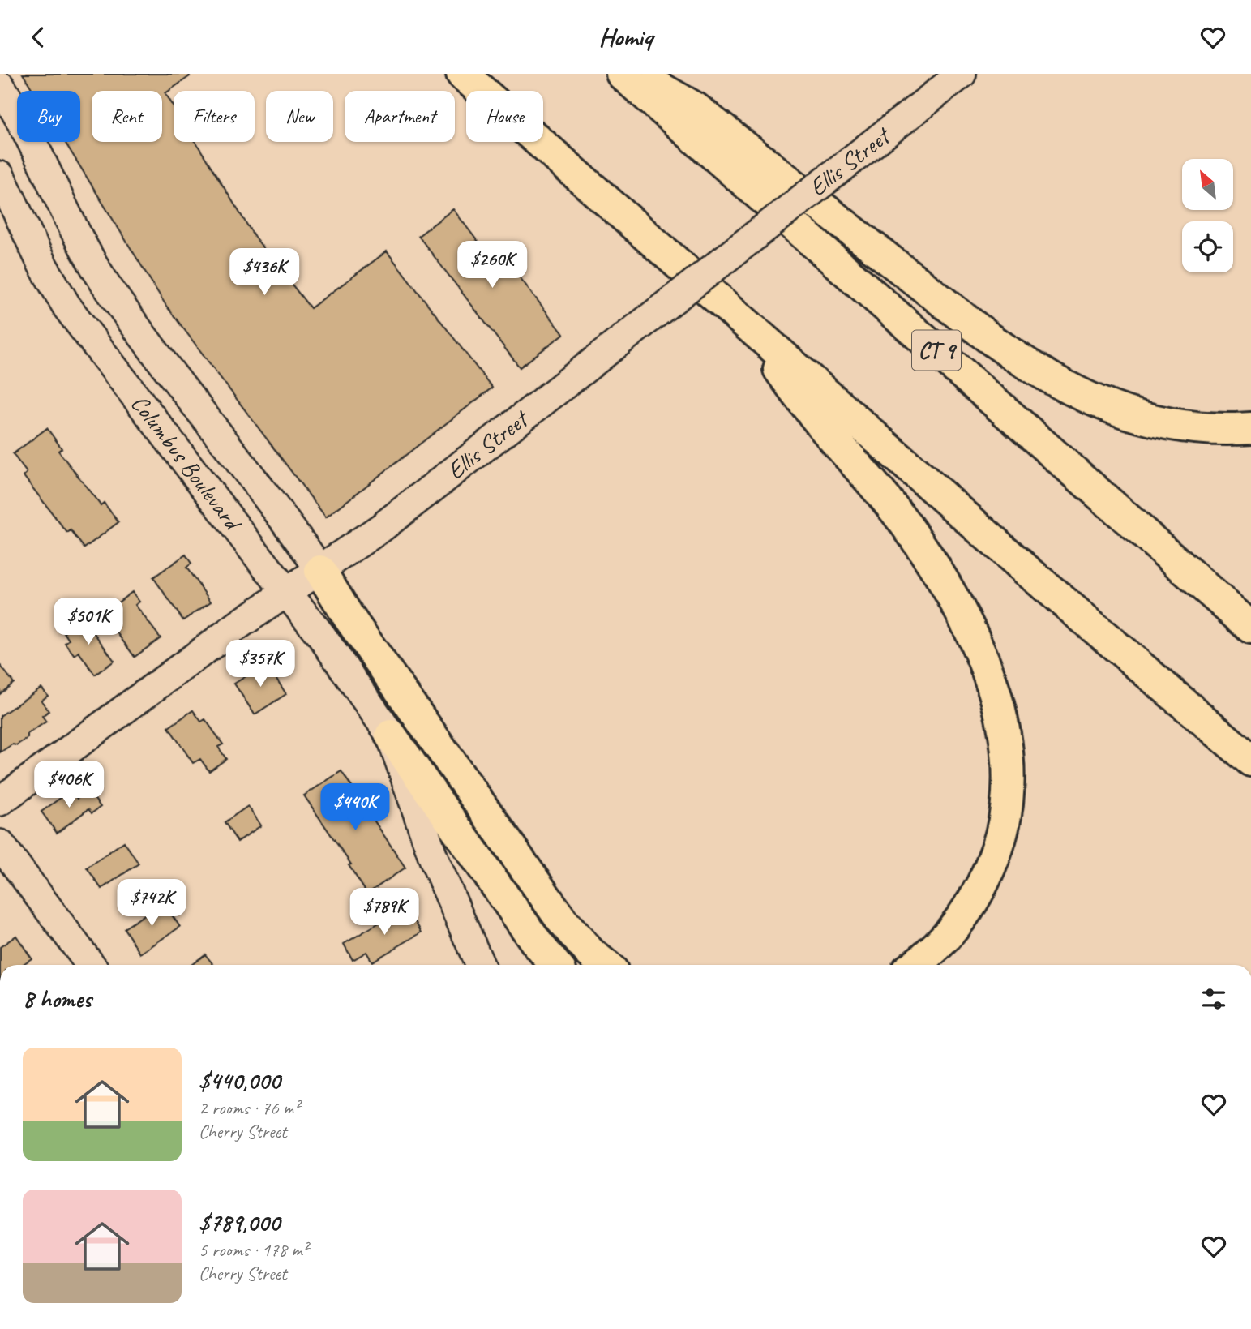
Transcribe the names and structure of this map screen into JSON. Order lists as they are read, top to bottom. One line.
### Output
{"streets":{"highway":["CT 9"],"street":["Ellis Street","Columbus Boulevard"]},"crossings":[["Ellis Street","Columbus Boulevard"]],"north":"top left","page":{"header":"Homiq","chip":["Buy","Rent","Filters","New","Apartment","House"],"price":["$260K","$436K","$501K","$357K","$406K","$440K","$742K","$789K"],"heading":"8 homes","list":[{"name":"$440,000","note":"2 rooms · 76 m² · Cherry Street"},{"name":"$789,000","note":"5 rooms · 178 m² · Cherry Street"}]}}
